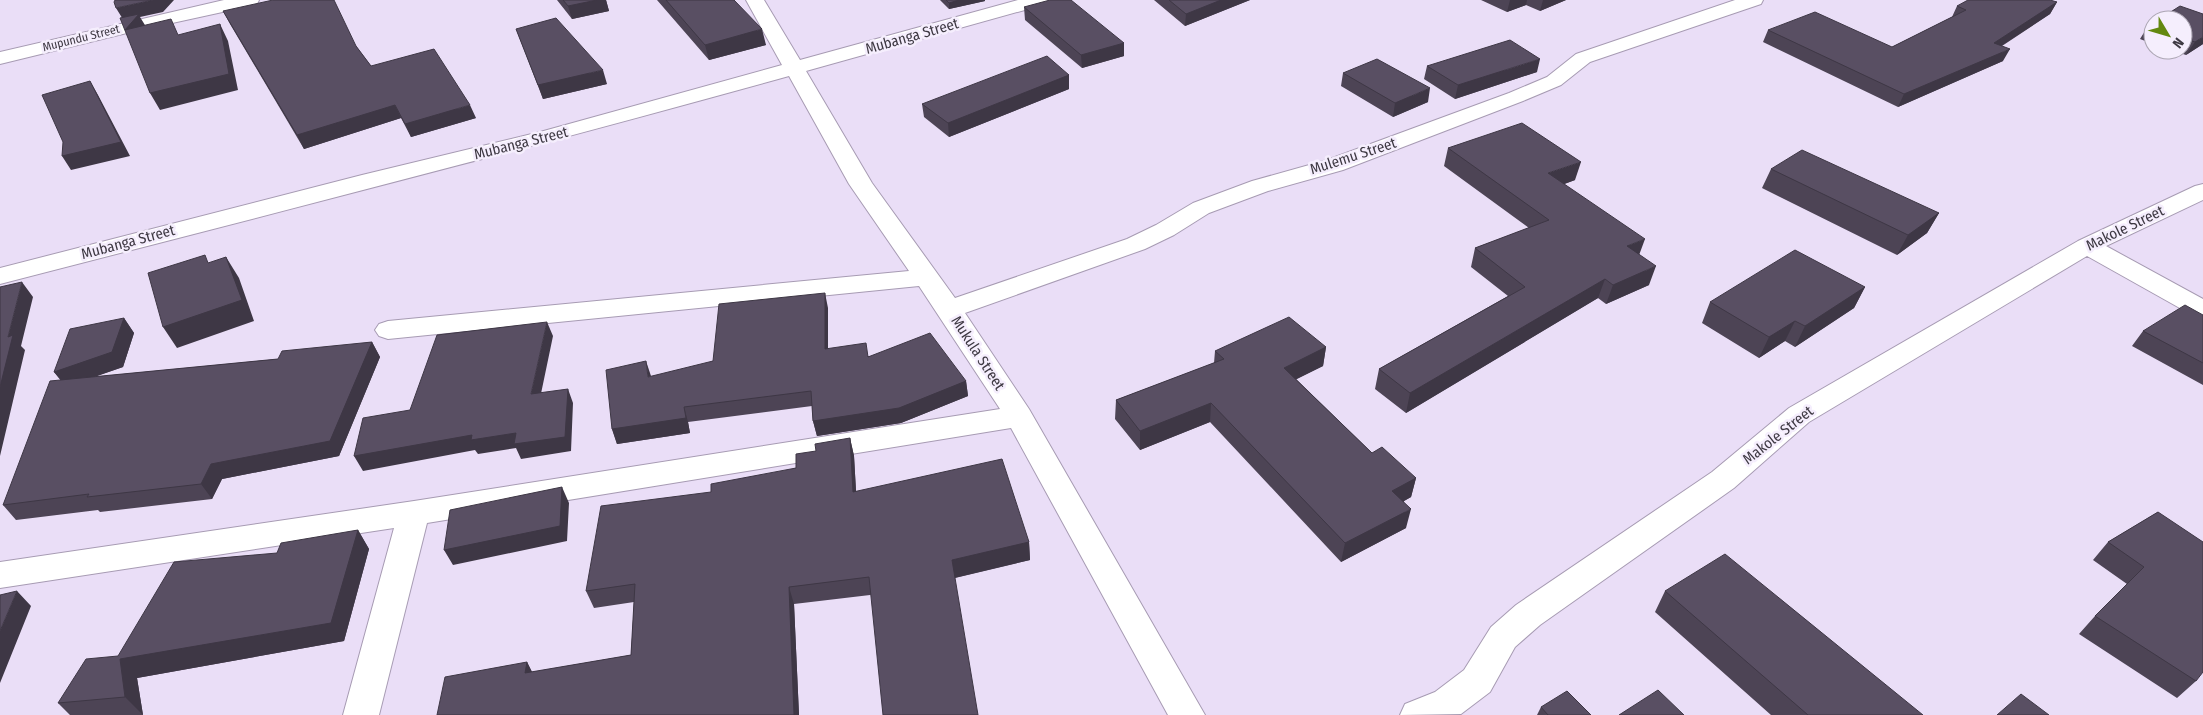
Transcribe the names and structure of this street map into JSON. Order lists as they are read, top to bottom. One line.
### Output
{"streets":{"street":["Mubanga Street","Mupundu Street","Mulemu Street","Makole Street","Mukula Street"]},"crossings":[["Mubanga Street","Mukula Street"],["Mulemu Street","Mukula Street"]],"north":"bottom right"}
